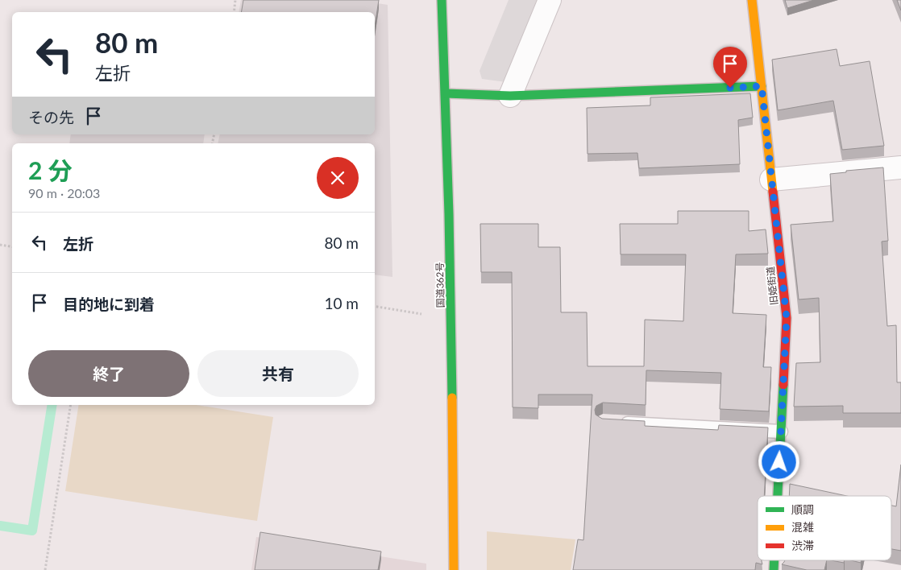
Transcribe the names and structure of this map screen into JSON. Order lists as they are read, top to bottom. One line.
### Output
{"streets":{"main road":["国道362号","旧姫街道"]},"legend":["順調","混雑","渋滞"],"page":{"turn":["80 m","左折"],"then":"その先","heading":["2 分","90 m · 20:03"],"list":[{"name":"左折","value":"80 m"},{"name":"目的地に到着","value":"10 m"}],"buttons":["終了","共有"]}}
